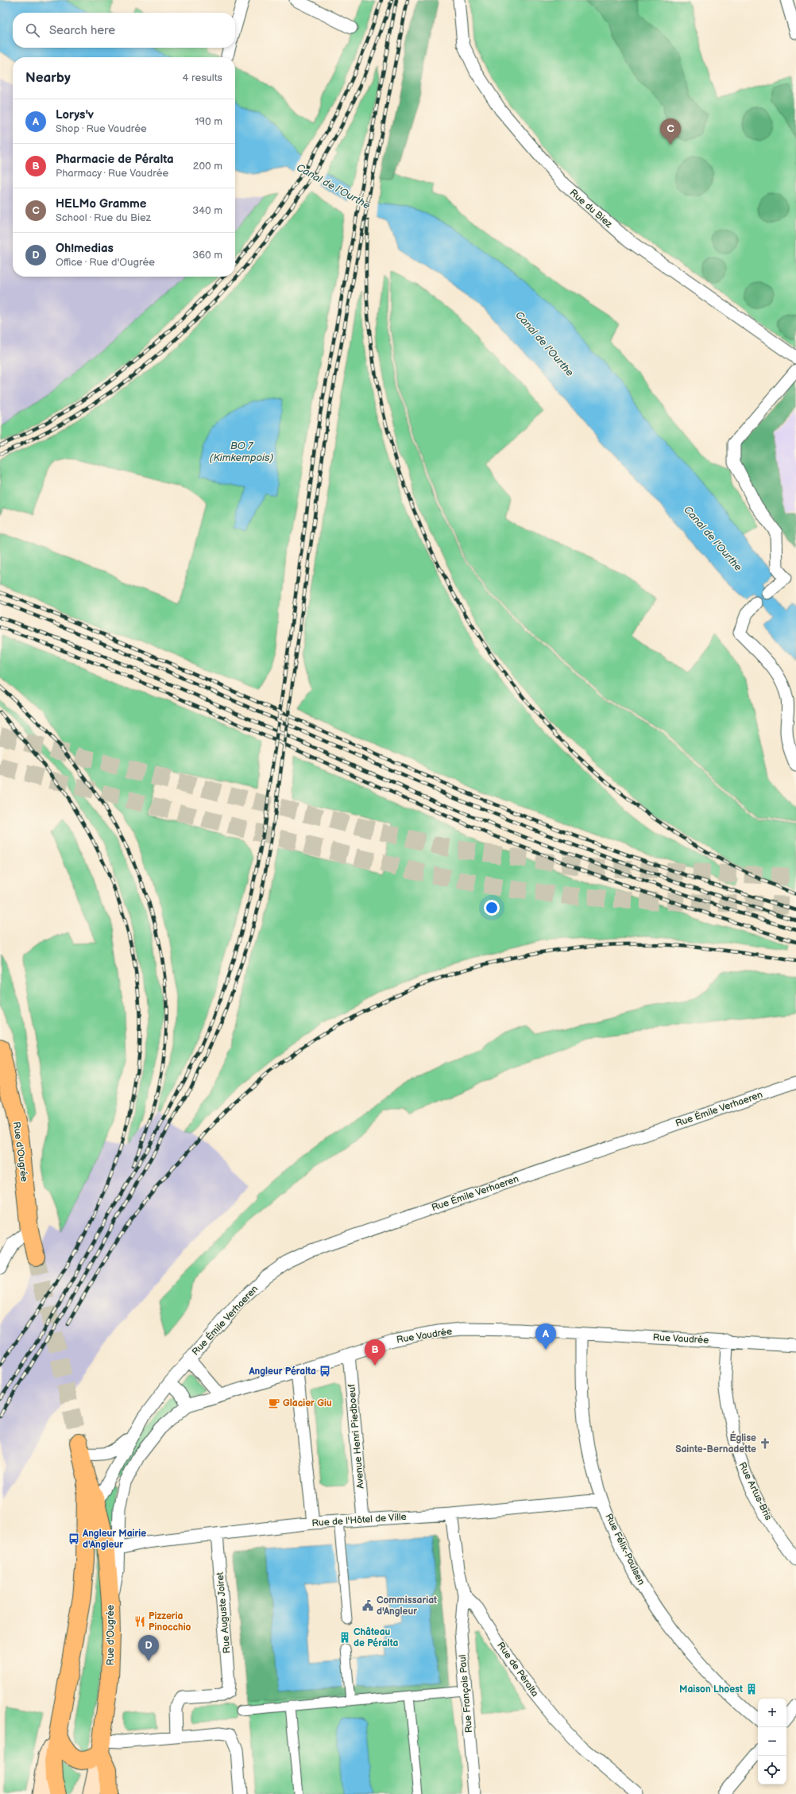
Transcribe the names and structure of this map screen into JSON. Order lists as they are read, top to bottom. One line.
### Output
{"streets":{"main road":["Rue d'Ougrée"],"street":["Rue du Biez","Rue Émile Verhaeren","Rue Vaudrée","Avenue Henri Piedboeuf","Rue Artus-Bris","Rue de l'Hôtel de Ville","Rue Félix-Paulsen","Rue Auguste Joiret","Rue de Péralta","Rue François Paul"]},"crossings":[["Rue Émile Verhaeren","Rue d'Ougrée"],["Rue Émile Verhaeren","Rue Vaudrée"],["Rue d'Ougrée","Rue Vaudrée"],["Rue Vaudrée","Avenue Henri Piedboeuf"],["Rue Vaudrée","Rue Artus-Bris"],["Rue Vaudrée","Rue de l'Hôtel de Ville"],["Rue Vaudrée","Rue Félix-Paulsen"],["Avenue Henri Piedboeuf","Rue de l'Hôtel de Ville"],["Rue de l'Hôtel de Ville","Rue Félix-Paulsen"],["Rue de l'Hôtel de Ville","Rue Auguste Joiret"],["Rue de Péralta","Rue François Paul"]],"water":["Canal de l'Ourthe","BO 7 (Kimkempois)"],"places":{"bus stop":["Angleur Péralta","Angleur Mairie d'Angleur"],"cafe":["Glacier Giu"],"church":["Église Sainte-Bernadette"],"public building":["Commissariat d'Angleur"],"restaurant":["Pizzeria Pinocchio"],"building":["Château de Péralta","Maison Lhoest"]},"page":{"search":"Search here","heading":["Nearby","4 results"],"list":[{"mark":"A","name":"Lorys'v","note":"Shop · Rue Vaudrée","value":"190 m"},{"mark":"B","name":"Pharmacie de Péralta","note":"Pharmacy · Rue Vaudrée","value":"200 m"},{"mark":"C","name":"HELMo Gramme","note":"School · Rue du Biez","value":"340 m"},{"mark":"D","name":"Oh!medias","note":"Office · Rue d'Ougrée","value":"360 m"}],"pins":["C","A","B","D"],"map_buttons":["+","−"]}}
